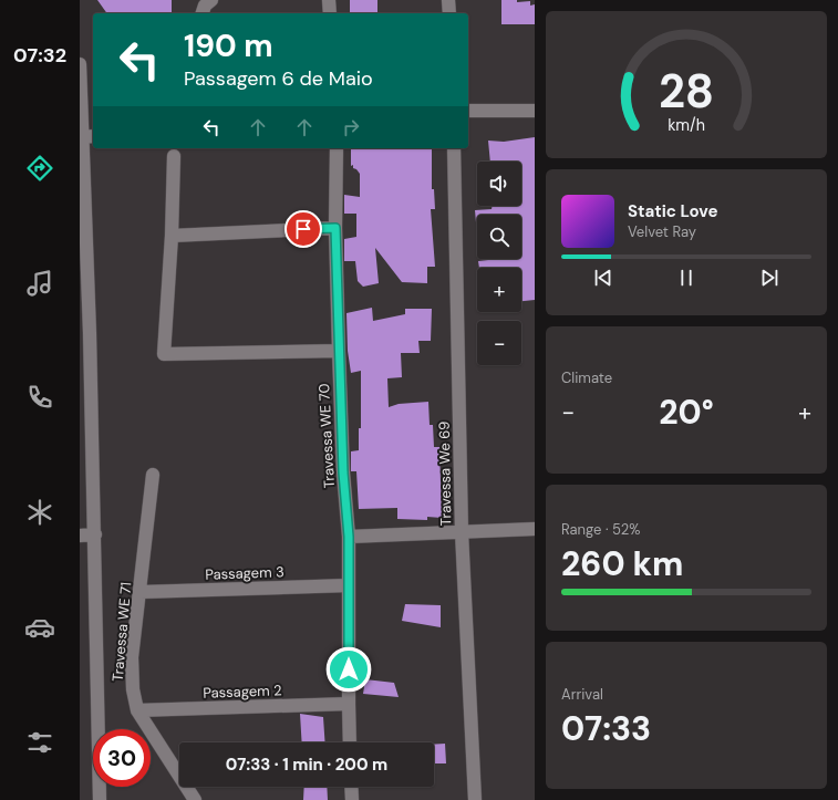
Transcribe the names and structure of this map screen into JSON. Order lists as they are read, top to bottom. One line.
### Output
{"streets":{"street":["Travessa WE 70","Travessa We 69","Passagem 3","Travessa WE 71","Passagem 2"]},"crossings":[["Travessa WE 70","Passagem 3"],["Travessa WE 70","Passagem 2"],["Passagem 3","Travessa WE 71"],["Travessa WE 71","Passagem 2"]],"page":{"tabs":"07:32","turn":["190 m","Passagem 6 de Maio"],"map_buttons":["+","−"],"song":["Static Love","Velvet Ray"],"tile":["Climate",["Range · 52%","260 km"],["Arrival","07:33"]],"heat":["−","20°","+"],"limit":"30","trip":"07:33 · 1 min · 200 m","gauge":["28","km/h"]}}
